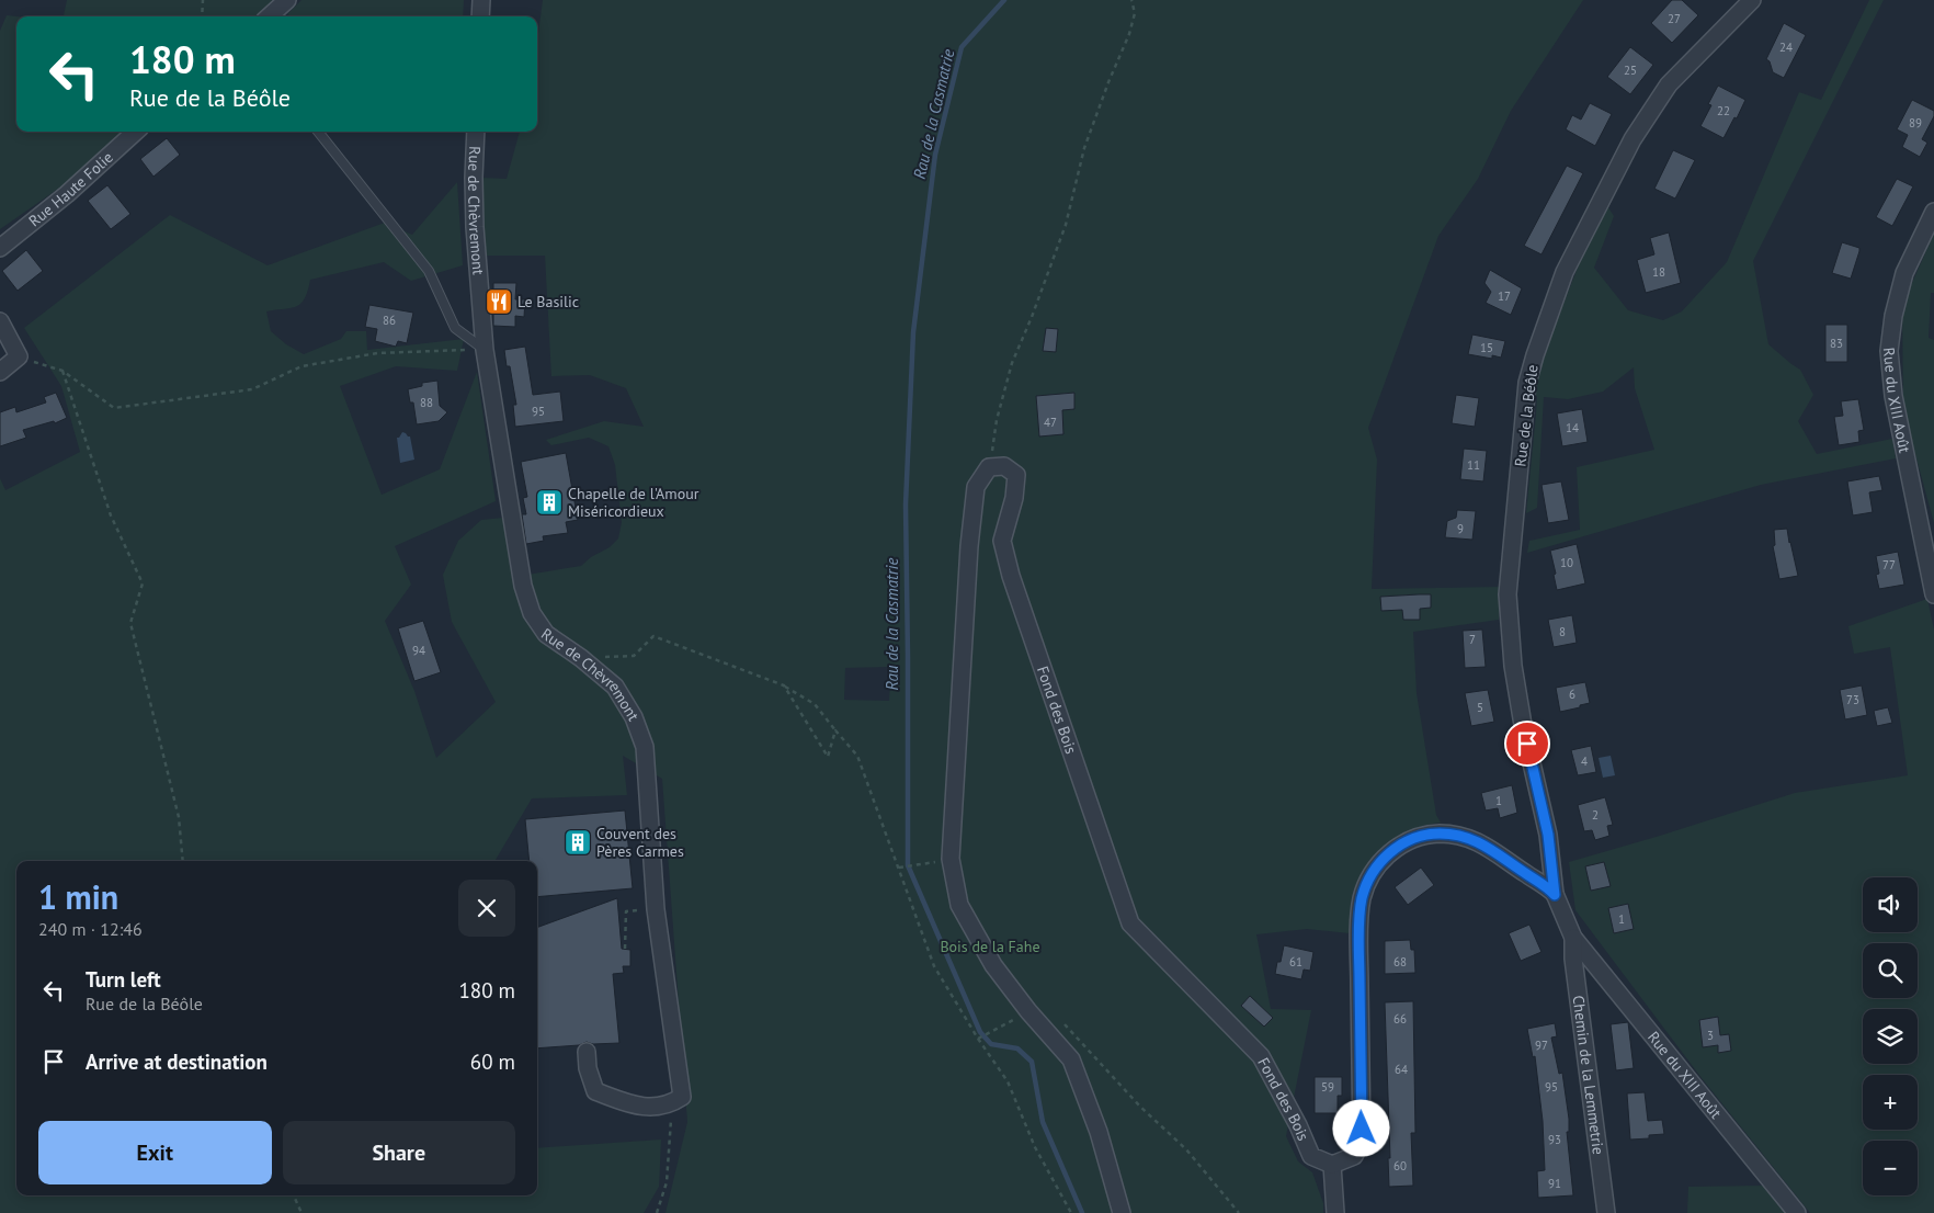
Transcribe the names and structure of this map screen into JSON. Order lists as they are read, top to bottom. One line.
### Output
{"streets":{"street":["Rue Haute Folie","Rue de Chèvremont","Rue du XIII Août","Rue de la Béôle","Fond des Bois","Chemin de la Lemmetrie"]},"crossings":[["Rue du XIII Août","Chemin de la Lemmetrie"]],"water":["Rau de la Casmatrie"],"parks":["Bois de la Fahe"],"places":{"restaurant":["Le Basilic"],"building":["Chapelle de l'Amour Miséricordieux","Couvent des Pères Carmes"]},"house_numbers":["27","24","25","22","89","18","17","86","83","15","88","95","47","14","11","9","10","77","8","7","94","6","73","5","4","1","2","1","61","68","66","3","97","64","59","95","93","60","91"],"page":{"turn":["180 m","Rue de la Béôle"],"heading":["1 min","240 m · 12:46"],"map_buttons":["+","−"],"list":[{"name":"Turn left","note":"Rue de la Béôle","value":"180 m"},{"name":"Arrive at destination","value":"60 m"}],"buttons":["Exit","Share"]}}
